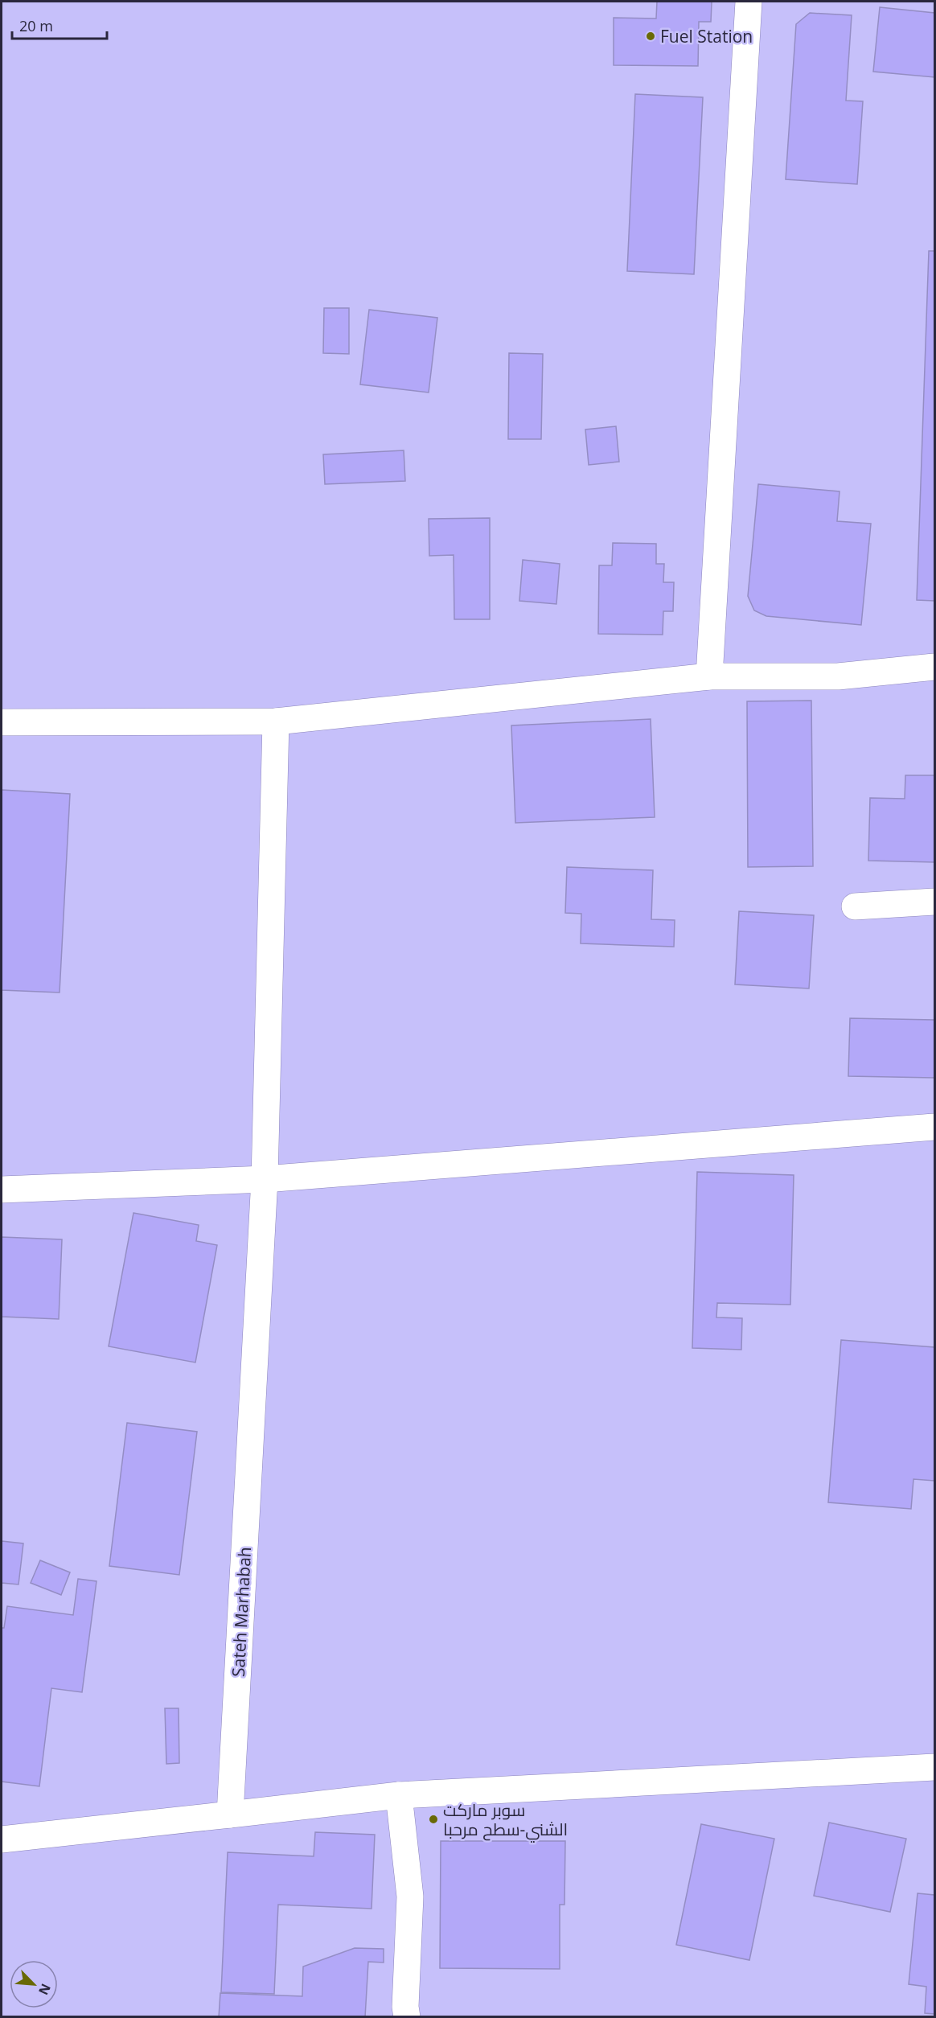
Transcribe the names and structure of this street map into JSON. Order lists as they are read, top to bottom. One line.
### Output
{"streets":{"street":["Sateh Marhabah"]},"places":["Fuel Station","سوبر ماركت الشني-سطح مرحبا"],"scale_bar":"20 m","north":"bottom right"}
